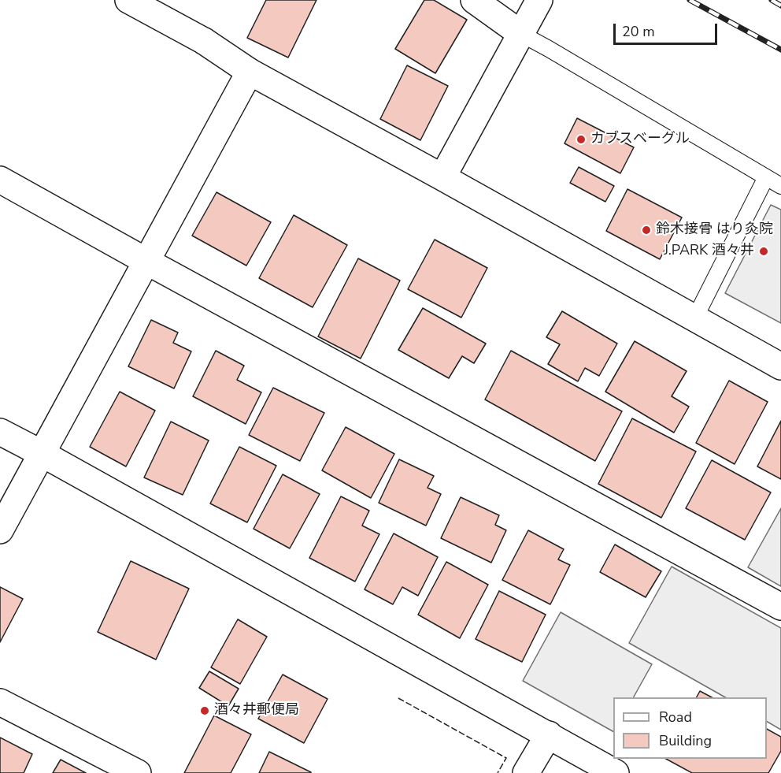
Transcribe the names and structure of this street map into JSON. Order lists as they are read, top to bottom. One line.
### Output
{"places":["カブスベーグル","鈴木接骨 はり灸院","J.PARK 酒々井","酒々井郵便局"],"legend":["Road","Building"],"scale_bar":"20 m"}
